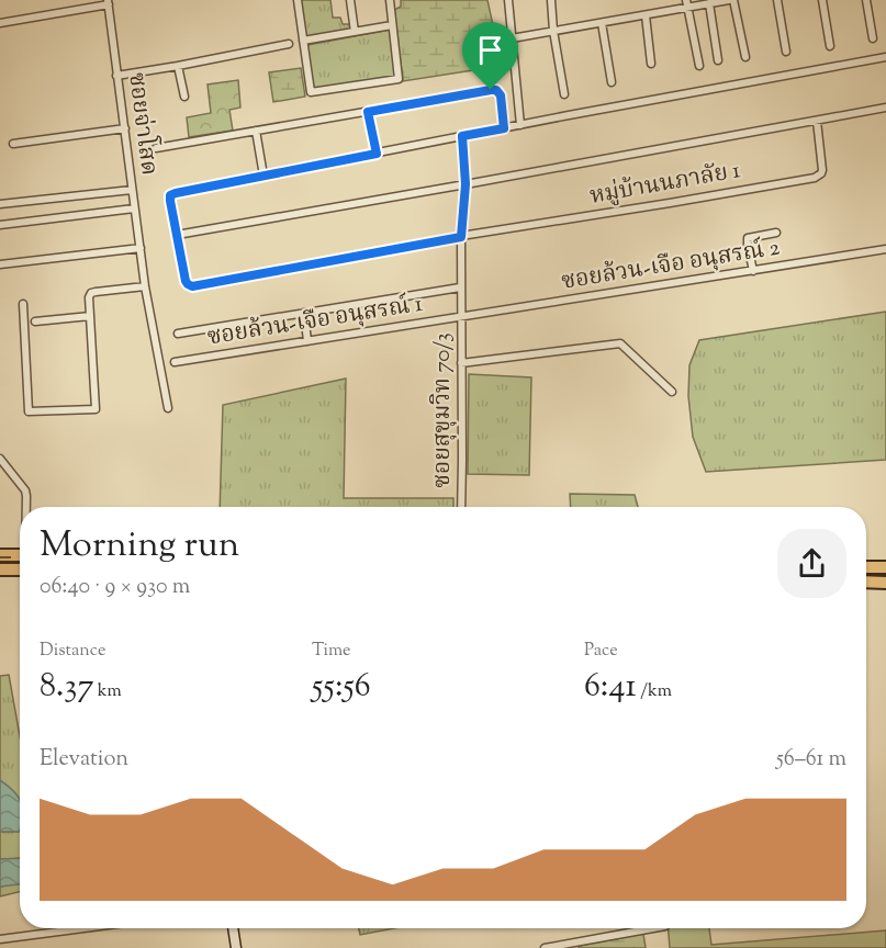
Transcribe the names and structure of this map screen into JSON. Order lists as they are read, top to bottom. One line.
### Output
{"streets":{"street":["ซอยจ่าโสด","หมู่บ้านนภาลัย 1","ซอยล้วน-เจือ อนุสรณ์ 2","ซอยล้วน-เจือ อนุสรณ์ 1","ซอยสุขุมวิท 70/3"]},"crossings":[["หมู่บ้านนภาลัย 1","ซอยสุขุมวิท 70/3"],["ซอยล้วน-เจือ อนุสรณ์ 2","ซอยล้วน-เจือ อนุสรณ์ 1"],["ซอยล้วน-เจือ อนุสรณ์ 2","ซอยสุขุมวิท 70/3"],["ซอยล้วน-เจือ อนุสรณ์ 1","ซอยสุขุมวิท 70/3"]],"page":{"heading":["Morning run","06:40 · 9 × 930 m"],"stats":[["Distance","8.37 km"],["Time","55:56"],["Pace","6:41 /km"]],"chart":["Elevation","56–61 m"]}}
